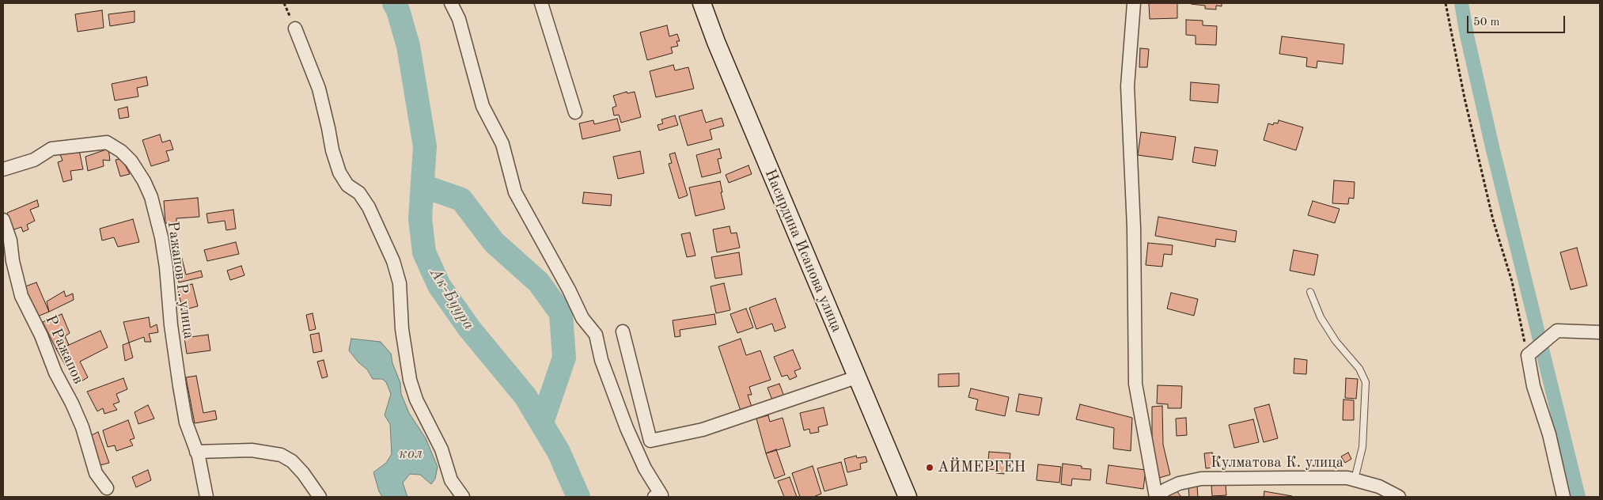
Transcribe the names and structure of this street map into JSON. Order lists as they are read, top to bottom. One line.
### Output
{"streets":{"main road":["Насирдина Исанова улица"],"street":["Ражапов Р. улица","Р Ражапов","Кулматова К. улица"]},"water":["Ак-Буура","кол"],"places":["АЙМЕРГЕН"],"scale_bar":"50 m"}
